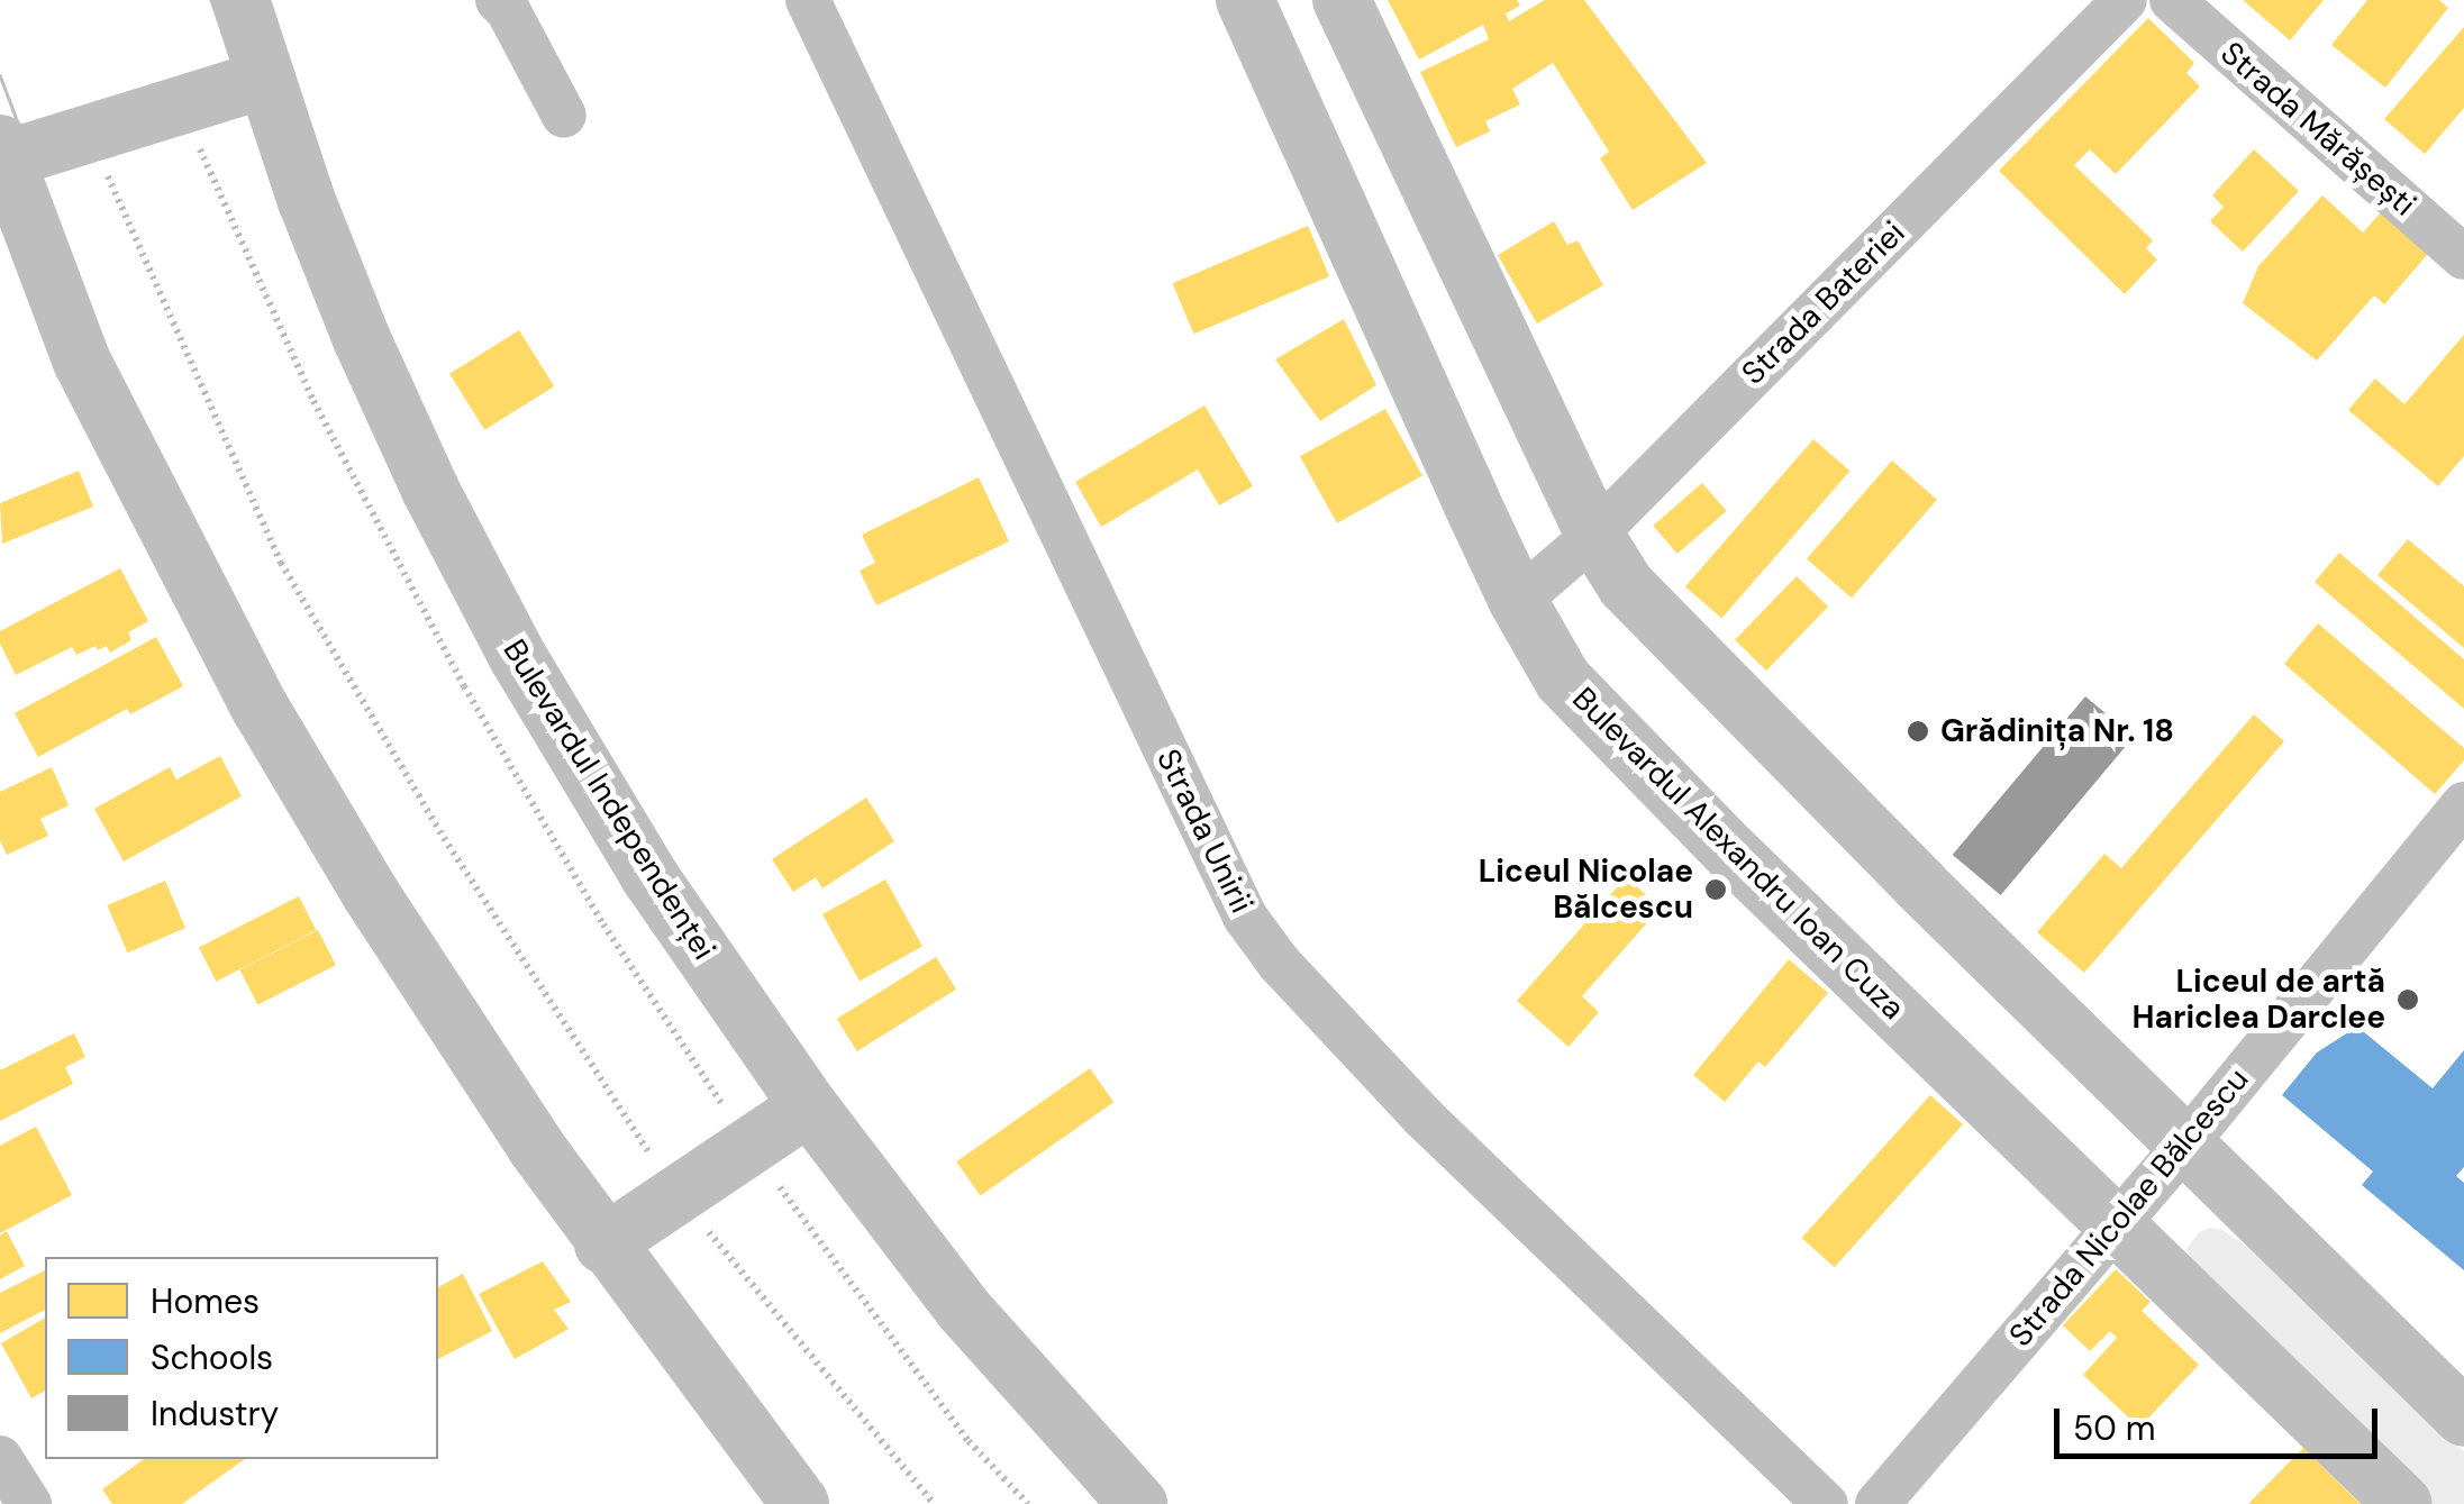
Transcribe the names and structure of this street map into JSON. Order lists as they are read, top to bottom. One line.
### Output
{"streets":{"main road":["Bulevardul Independenței","Bulevardul Alexandru Ioan Cuza"],"street":["Strada Mărășești","Strada Bateriei","Strada Unirii","Strada Nicolae Bălcescu"]},"crossings":[["Strada Bateriei","Bulevardul Alexandru Ioan Cuza"],["Bulevardul Alexandru Ioan Cuza","Strada Nicolae Bălcescu"]],"places":["Grădinița Nr. 18","Liceul Nicolae Bălcescu","Liceul de artă Hariclea Darclee"],"legend":["Homes","Schools","Industry"],"scale_bar":"50 m"}
